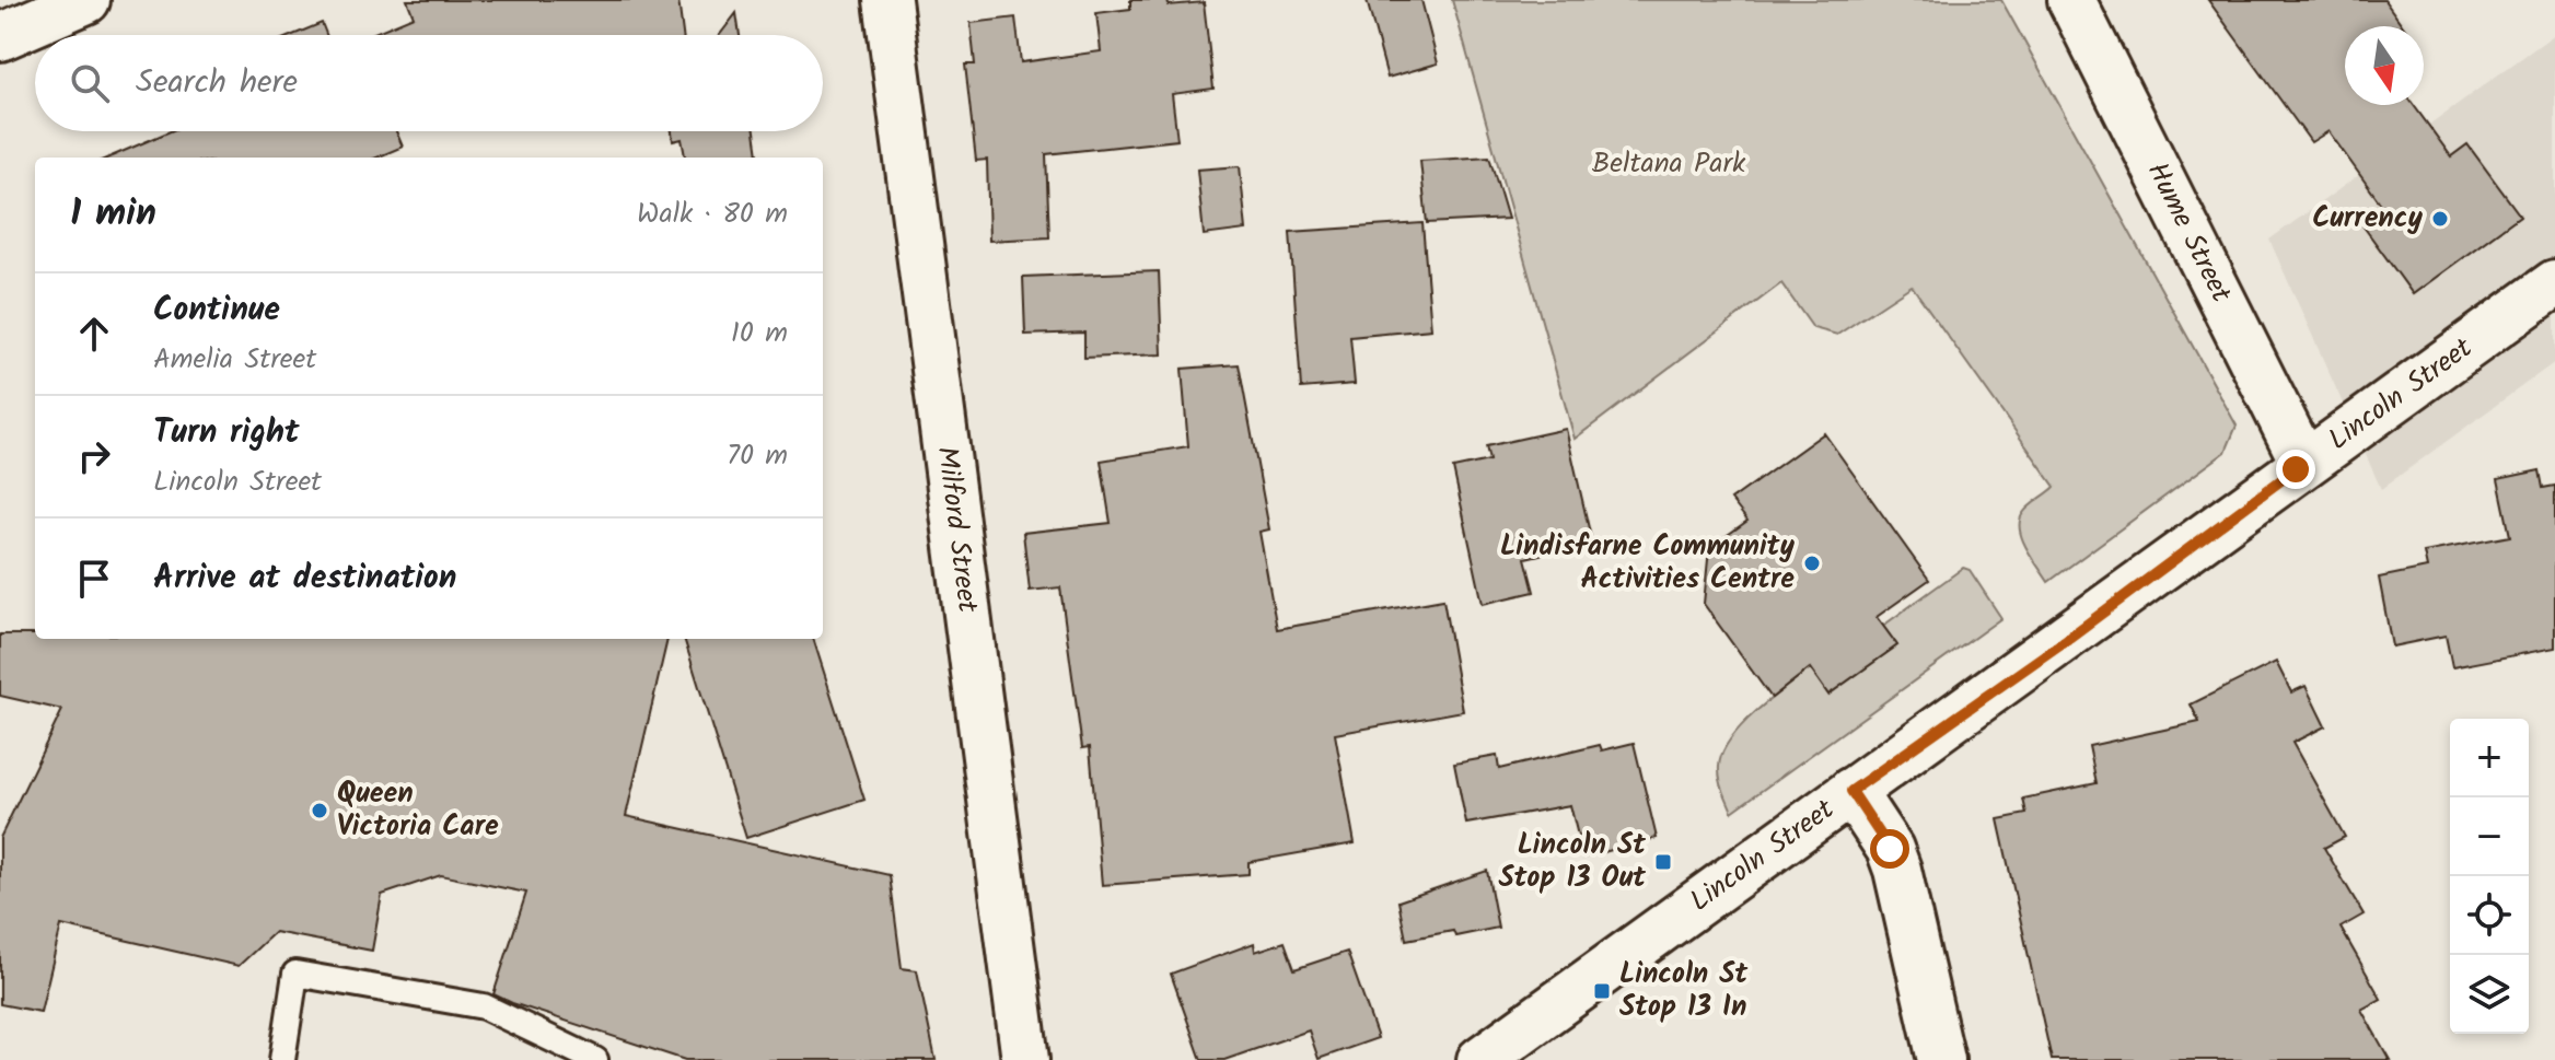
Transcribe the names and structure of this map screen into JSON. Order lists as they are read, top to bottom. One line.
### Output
{"streets":{"street":["Hume Street","Lincoln Street","Milford Street"]},"crossings":[["Hume Street","Lincoln Street"]],"parks":["Beltana Park"],"places":{"other":["Currency","Lindisfarne Community Activities Centre","Queen Victoria Care"],"transit":["Lincoln St Stop 13 Out","Lincoln St Stop 13 In"]},"north":"bottom","page":{"search":"Search here","heading":["1 min","Walk · 80 m"],"list":[["Continue","Amelia Street","10 m"],["Turn right","Lincoln Street","70 m"],"Arrive at destination"],"map_buttons":["+","−"]}}
